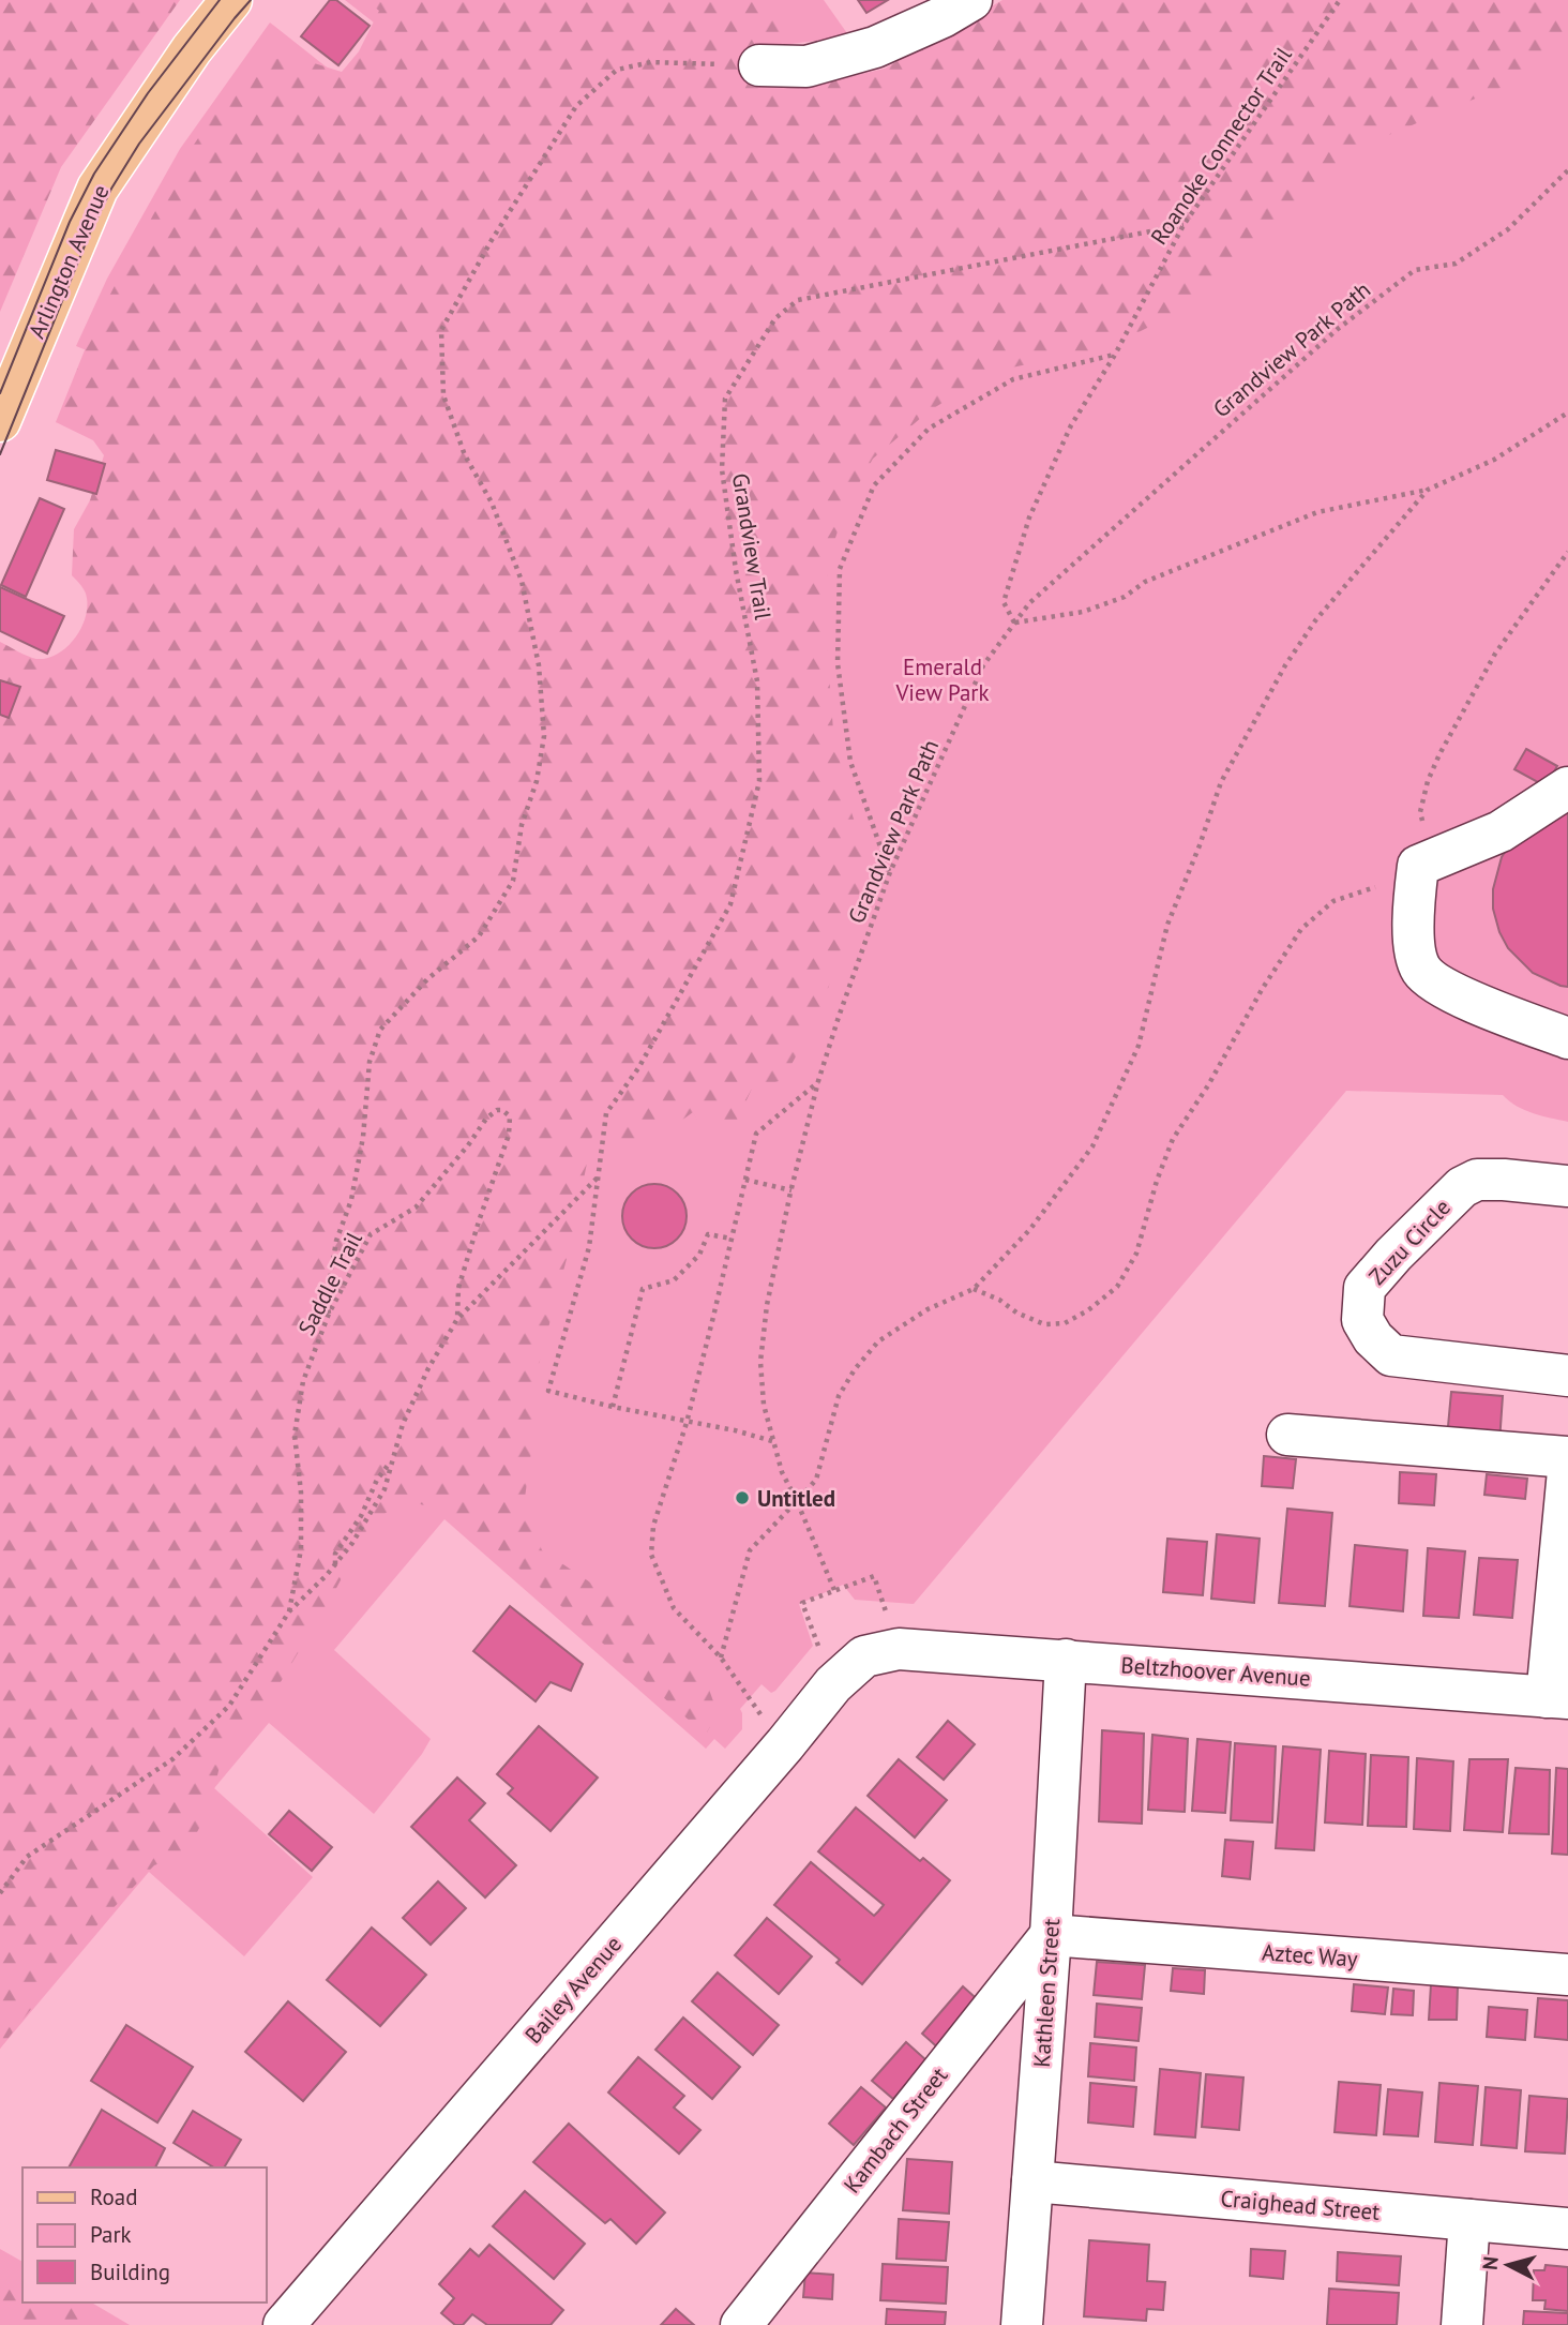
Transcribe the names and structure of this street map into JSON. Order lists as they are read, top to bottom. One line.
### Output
{"streets":{"main road":["Arlington Avenue"],"street":["Zuzu Circle","Beltzhoover Avenue","Aztec Way","Bailey Avenue","Kathleen Street","Kambach Street","Craighead Street"],"path":["Roanoke Connector Trail","Grandview Park Path","Grandview Trail","Saddle Trail"]},"crossings":[["Roanoke Connector Trail","Grandview Park Path"],["Roanoke Connector Trail","Grandview Trail"],["Grandview Trail","Saddle Trail"],["Beltzhoover Avenue","Bailey Avenue"],["Beltzhoover Avenue","Kathleen Street"],["Aztec Way","Kathleen Street"],["Aztec Way","Kambach Street"],["Kathleen Street","Kambach Street"],["Kathleen Street","Craighead Street"]],"parks":["Emerald View Park"],"places":["Untitled"],"legend":["Road","Park","Building"],"north":"left"}
